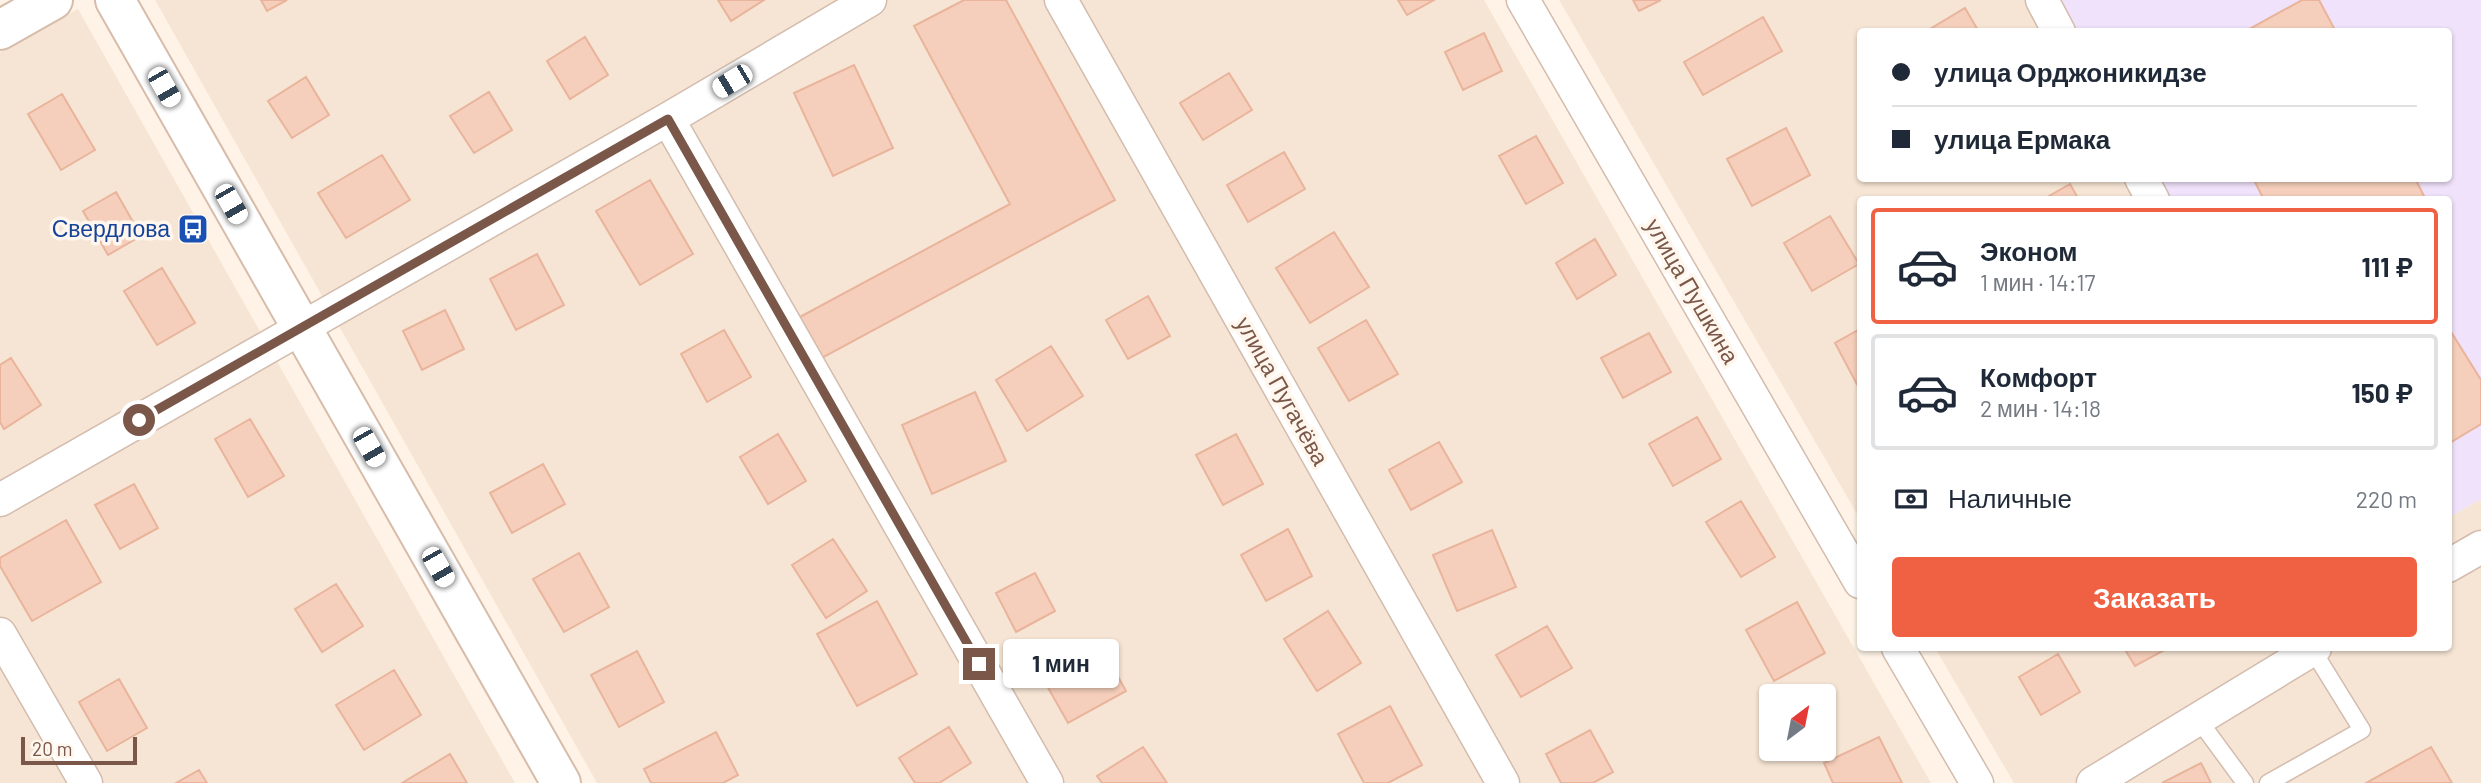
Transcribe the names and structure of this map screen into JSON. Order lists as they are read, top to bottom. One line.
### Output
{"streets":{"street":["улица Пушкина","улица Пугачёва"]},"places":{"bus stop":["Свердлова"]},"scale_bar":"20 m","north":"top right","page":{"banner":["улица Орджоникидзе","улица Ермака"],"list":[{"name":"Эконом","note":"1 мин · 14:17","value":"111 ₽"},{"name":"Комфорт","note":"2 мин · 14:18","value":"150 ₽"}],"pay":["Наличные","220 m"],"buttons":"Заказать","bubble":"1 мин","scale":"20 m"}}
